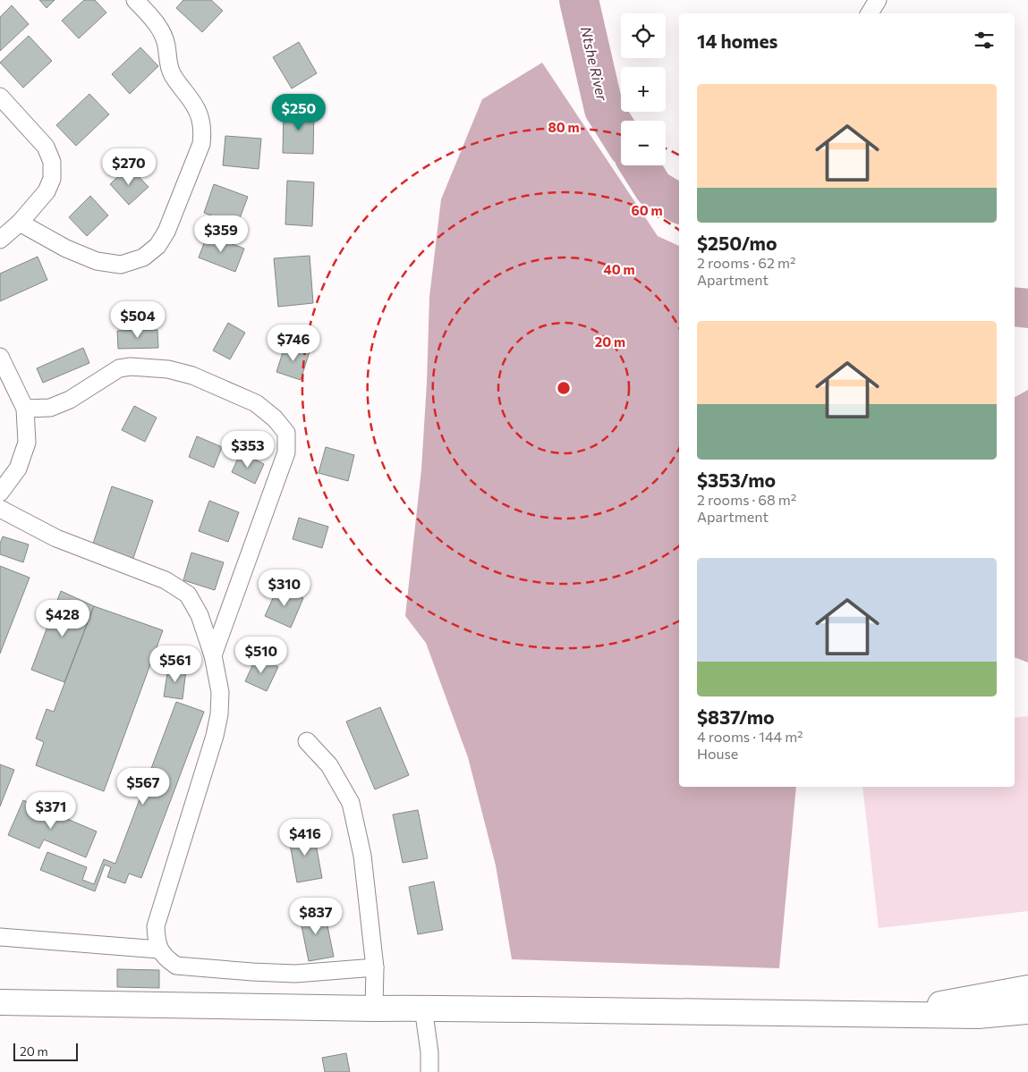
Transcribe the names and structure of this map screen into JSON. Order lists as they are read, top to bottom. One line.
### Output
{"water":["Ntshe River"],"scale_bar":"20 m","page":{"map_buttons":["+","−"],"heading":"14 homes","list":[{"name":"$250/mo","note":"2 rooms · 62 m² · Apartment"},{"name":"$353/mo","note":"2 rooms · 68 m² · Apartment"},{"name":"$837/mo","note":"4 rooms · 144 m² · House"}],"price":["$250","$270","$359","$504","$746","$353","$310","$428","$510","$561","$567","$371","$416","$837"],"scale":"20 m"},"rings":["80 m","60 m","40 m","20 m"]}
